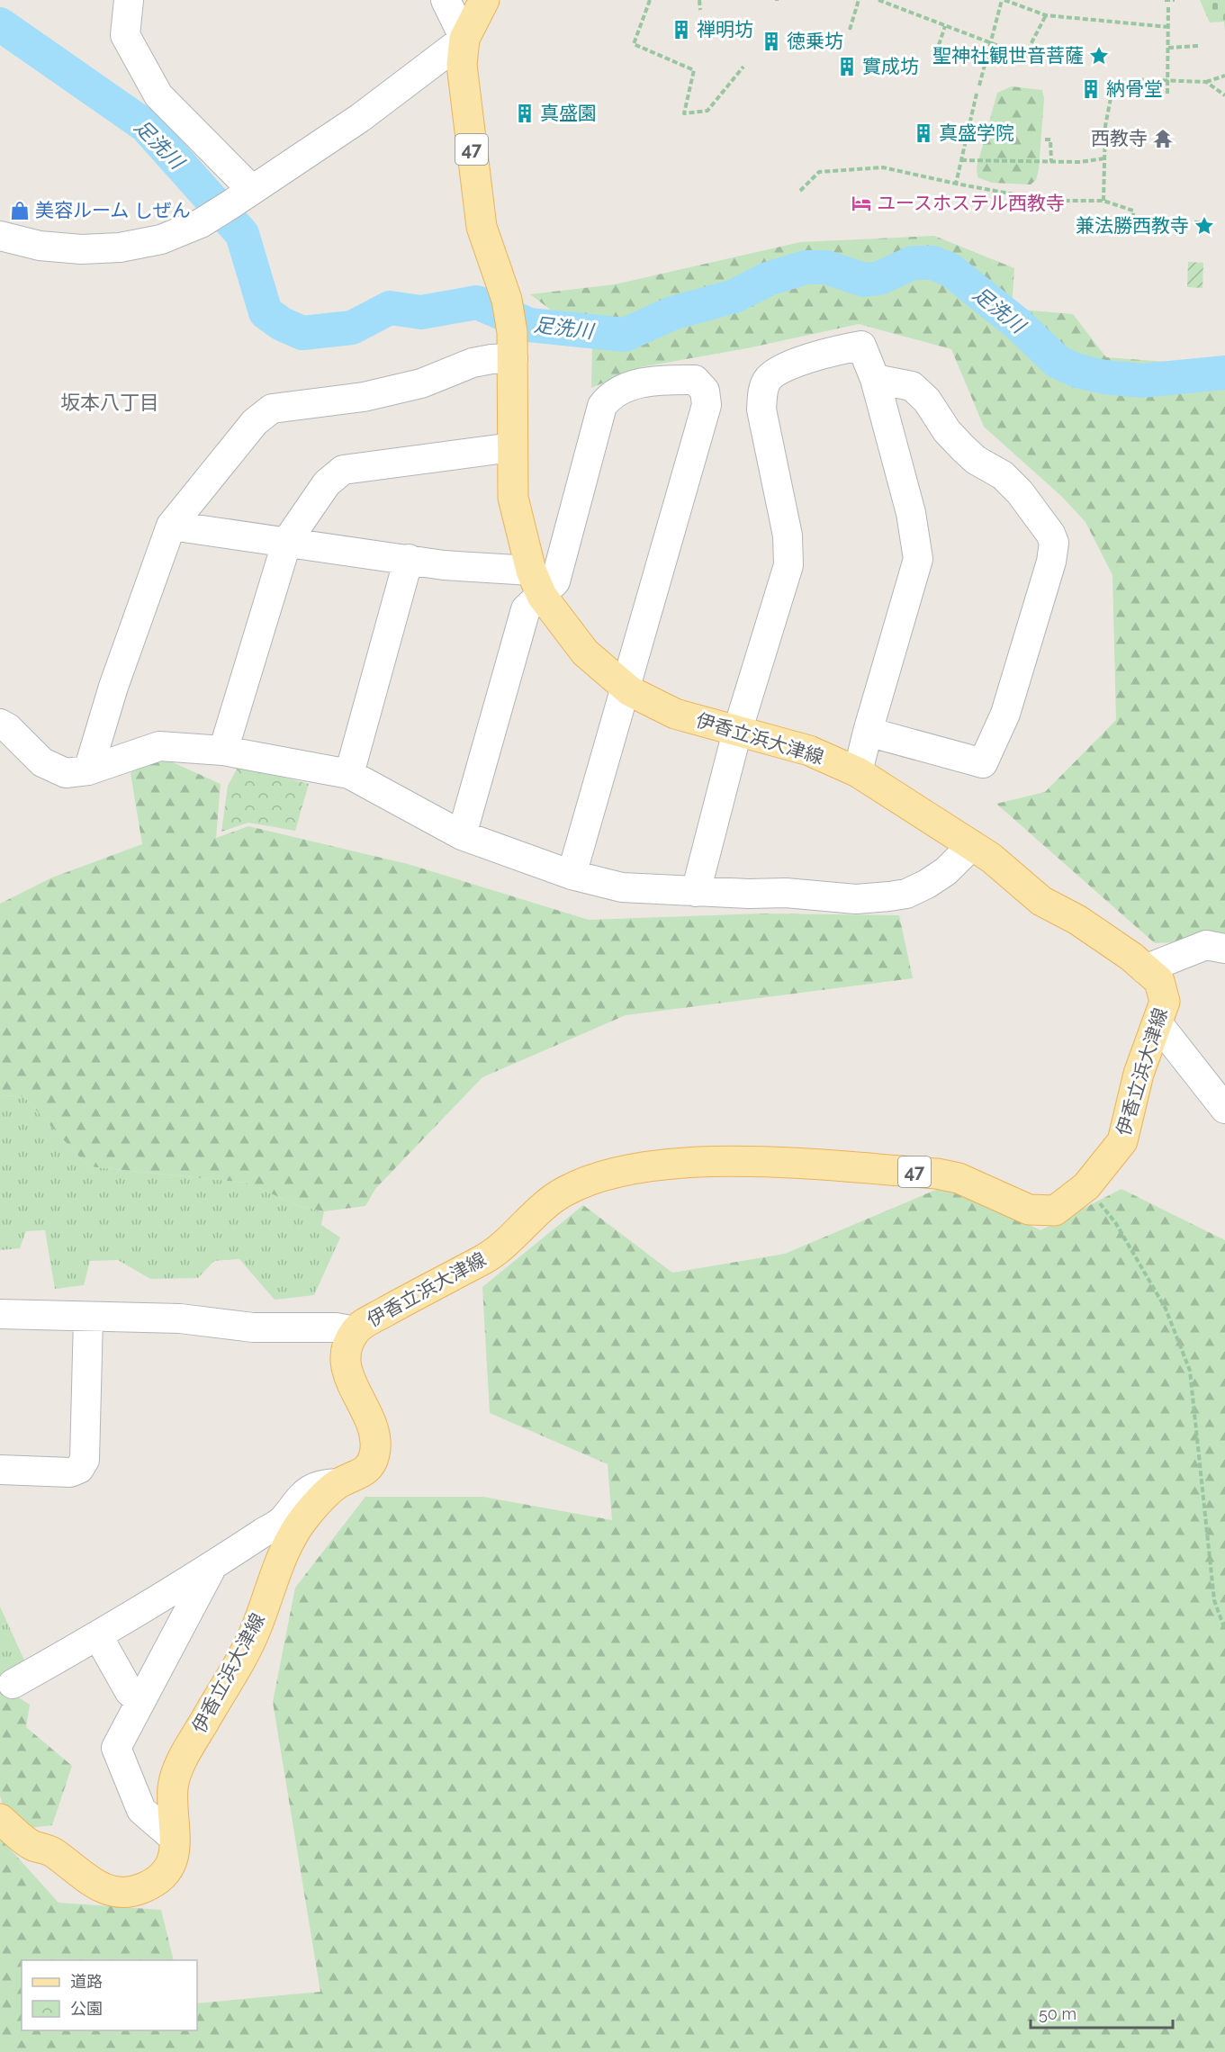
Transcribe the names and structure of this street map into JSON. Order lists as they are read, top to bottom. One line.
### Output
{"streets":{"main road":["47","伊香立浜大津線"]},"districts":["坂本八丁目"],"water":["足洗川"],"places":{"building":["禅明坊","徳乗坊","實成坊","納骨堂","真盛園","真盛学院"],"place":["聖神社観世音菩薩","兼法勝西教寺"],"temple":["西教寺"],"hotel":["ユースホステル西教寺"],"shop":["美容ルーム しぜん"]},"legend":["道路","公園"],"scale_bar":"50 m"}
